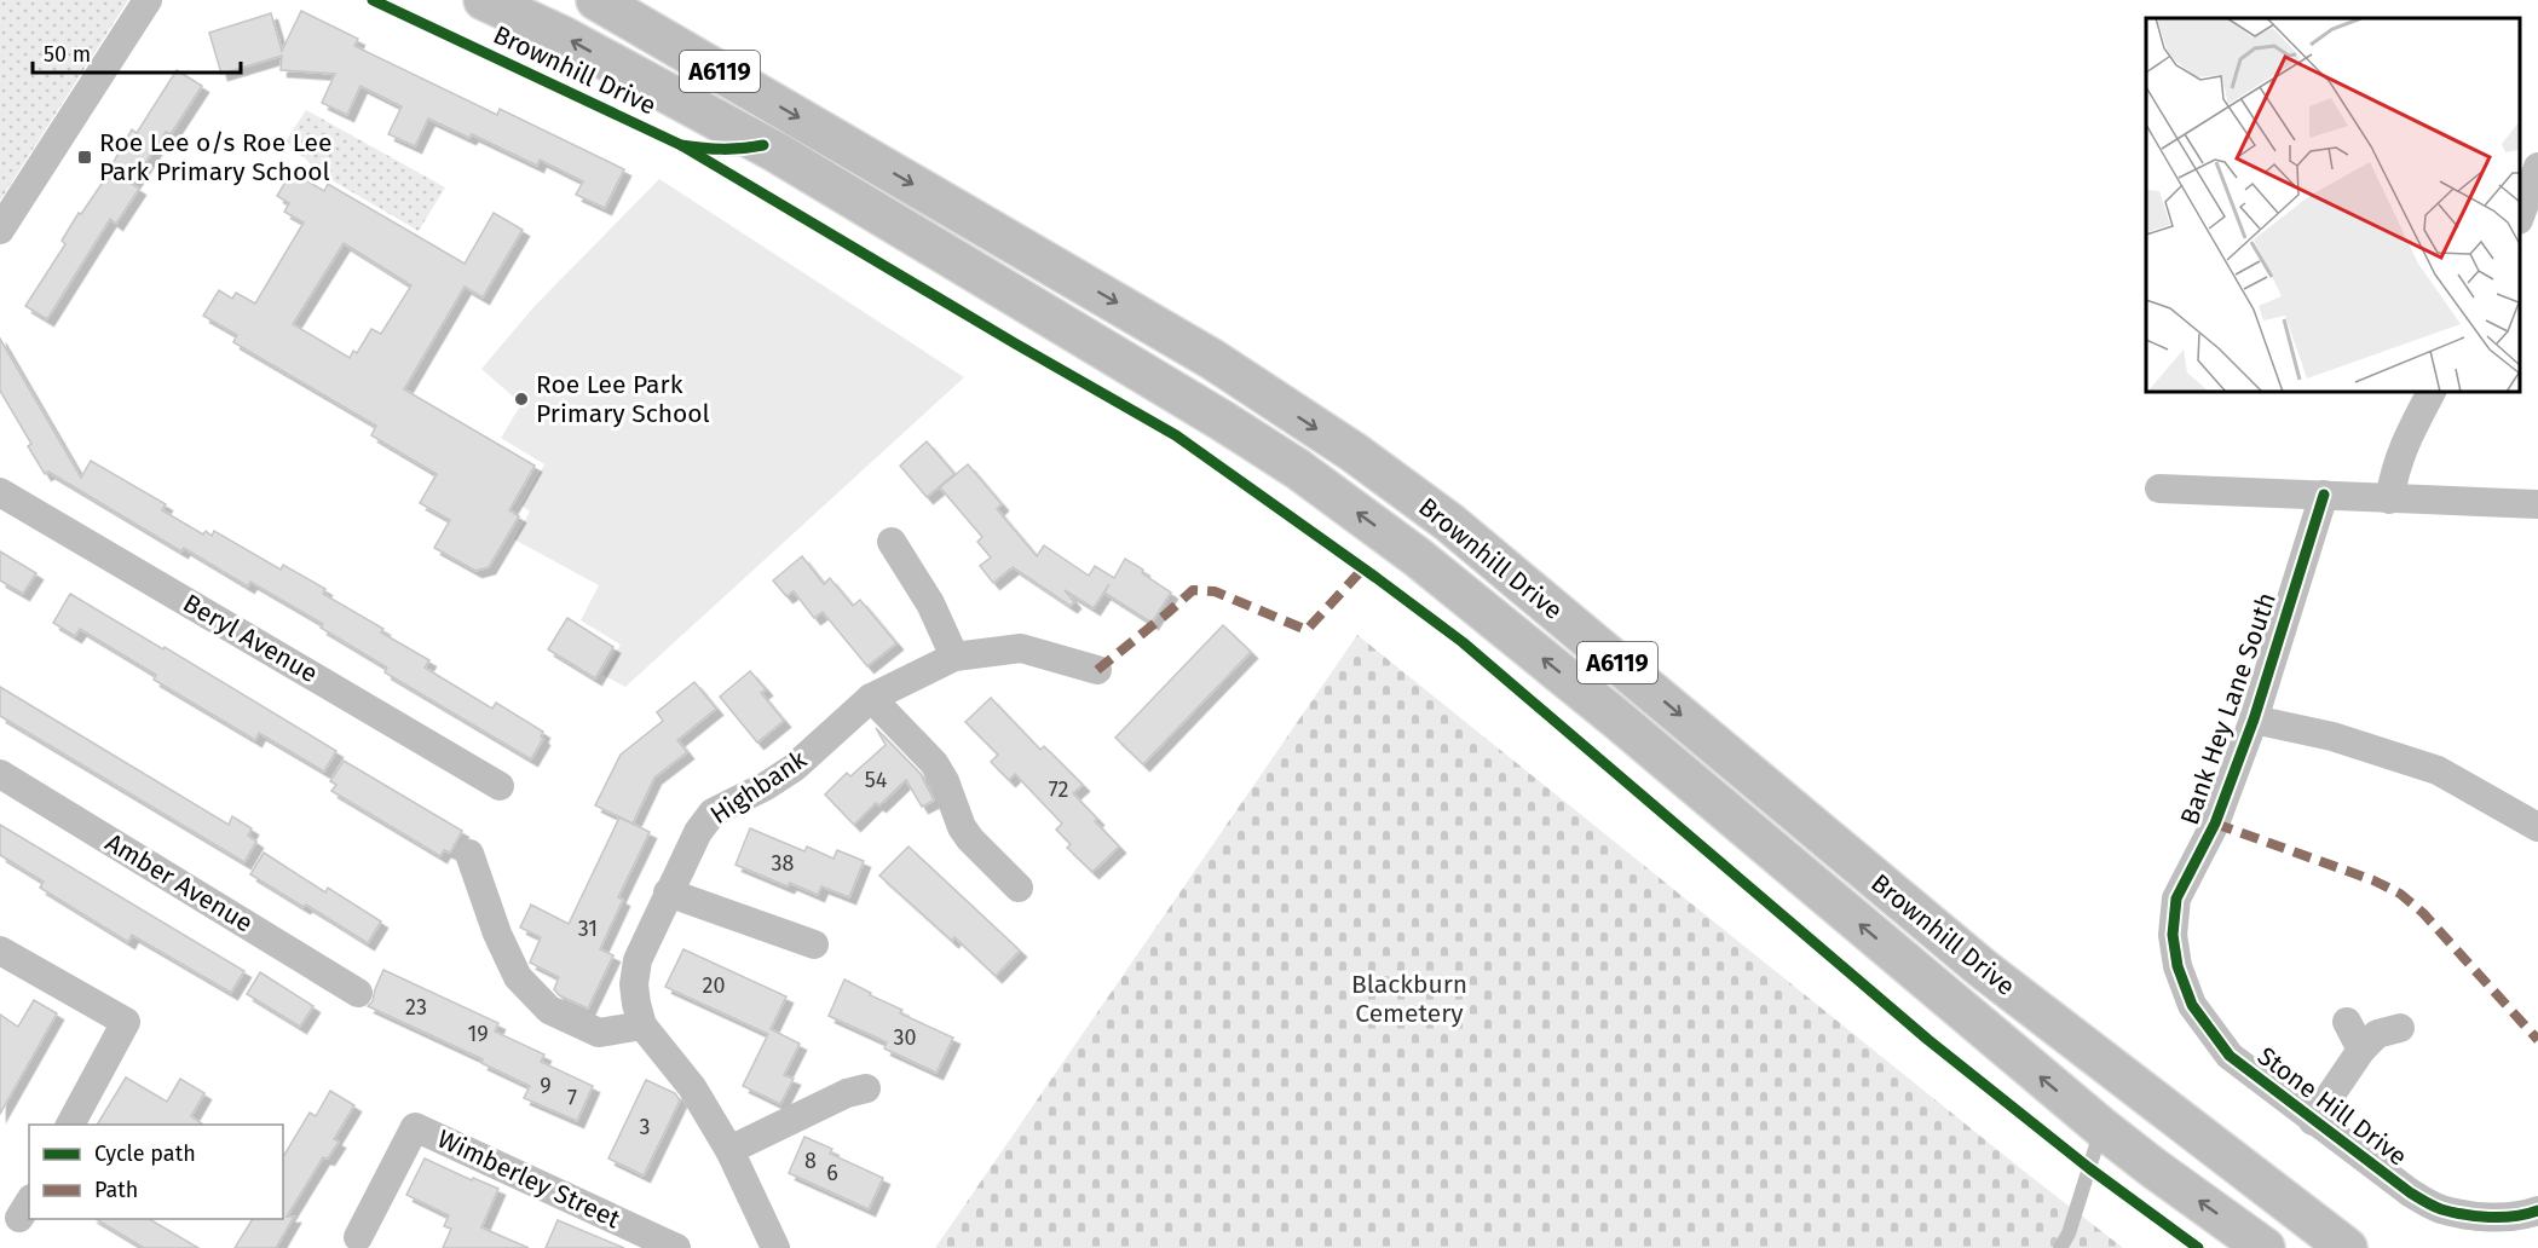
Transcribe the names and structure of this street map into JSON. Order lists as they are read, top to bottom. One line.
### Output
{"streets":{"highway":["Brownhill Drive","A6119"],"street":["Beryl Avenue","Bank Hey Lane South","Highbank","Amber Avenue","Stone Hill Drive","Wimberley Street"]},"crossings":[["Bank Hey Lane South","Stone Hill Drive"]],"parks":["Blackburn Cemetery"],"places":{"transit":["Roe Lee o/s Roe Lee Park Primary School"],"other":["Roe Lee Park Primary School"]},"house_numbers":["54","72","38","31","20","23","19","30","9","7","3","8","6"],"legend":["Cycle path","Path"],"scale_bar":"50 m"}
